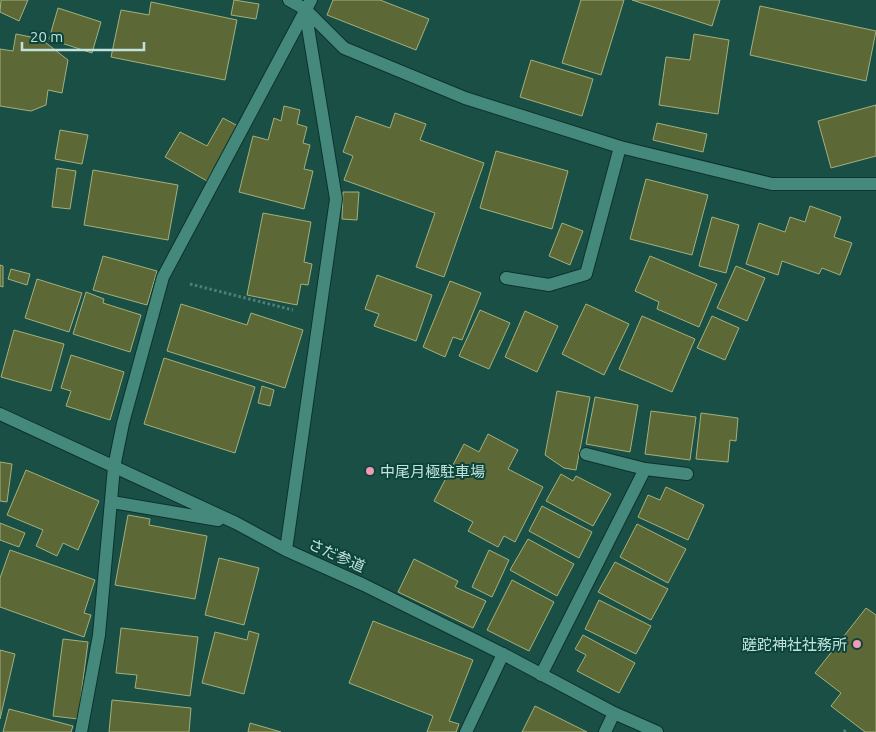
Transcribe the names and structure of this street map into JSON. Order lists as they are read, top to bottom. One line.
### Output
{"streets":{"street":["さだ参道"]},"places":["中尾月極駐車場","蹉跎神社社務所"],"scale_bar":"20 m"}
